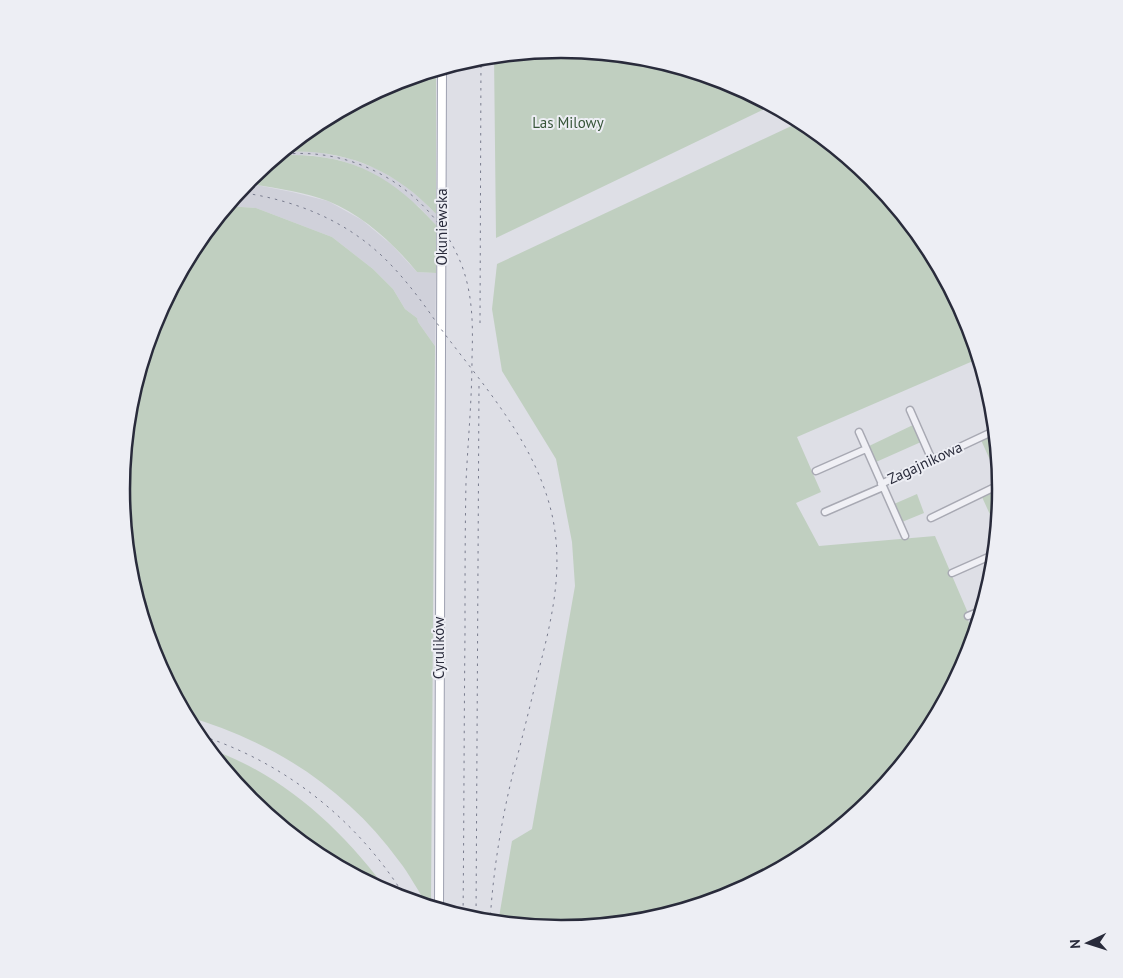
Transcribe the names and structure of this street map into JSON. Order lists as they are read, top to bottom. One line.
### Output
{"streets":{"main road":["Okuniewska","Cyrulików"],"street":["Zagajnikowa"]},"crossings":[["Okuniewska","Cyrulików"]],"parks":["Las Milowy"],"north":"left"}
